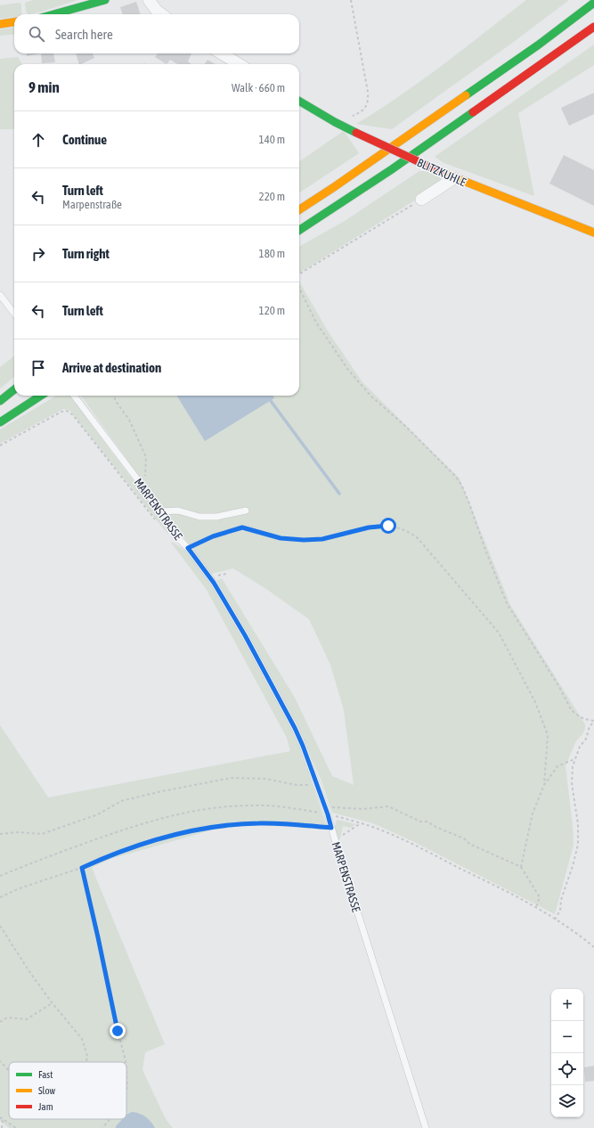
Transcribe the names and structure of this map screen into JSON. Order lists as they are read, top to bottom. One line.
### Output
{"streets":{"main road":["BLITZKUHLE"],"lane":["MARPENSTRASSE"]},"legend":["Fast","Slow","Jam"],"page":{"search":"Search here","heading":["9 min","Walk · 660 m"],"list":[["Continue","140 m"],["Turn left","Marpenstraße","220 m"],["Turn right","180 m"],["Turn left","120 m"],"Arrive at destination"],"map_buttons":["+","−"]}}
